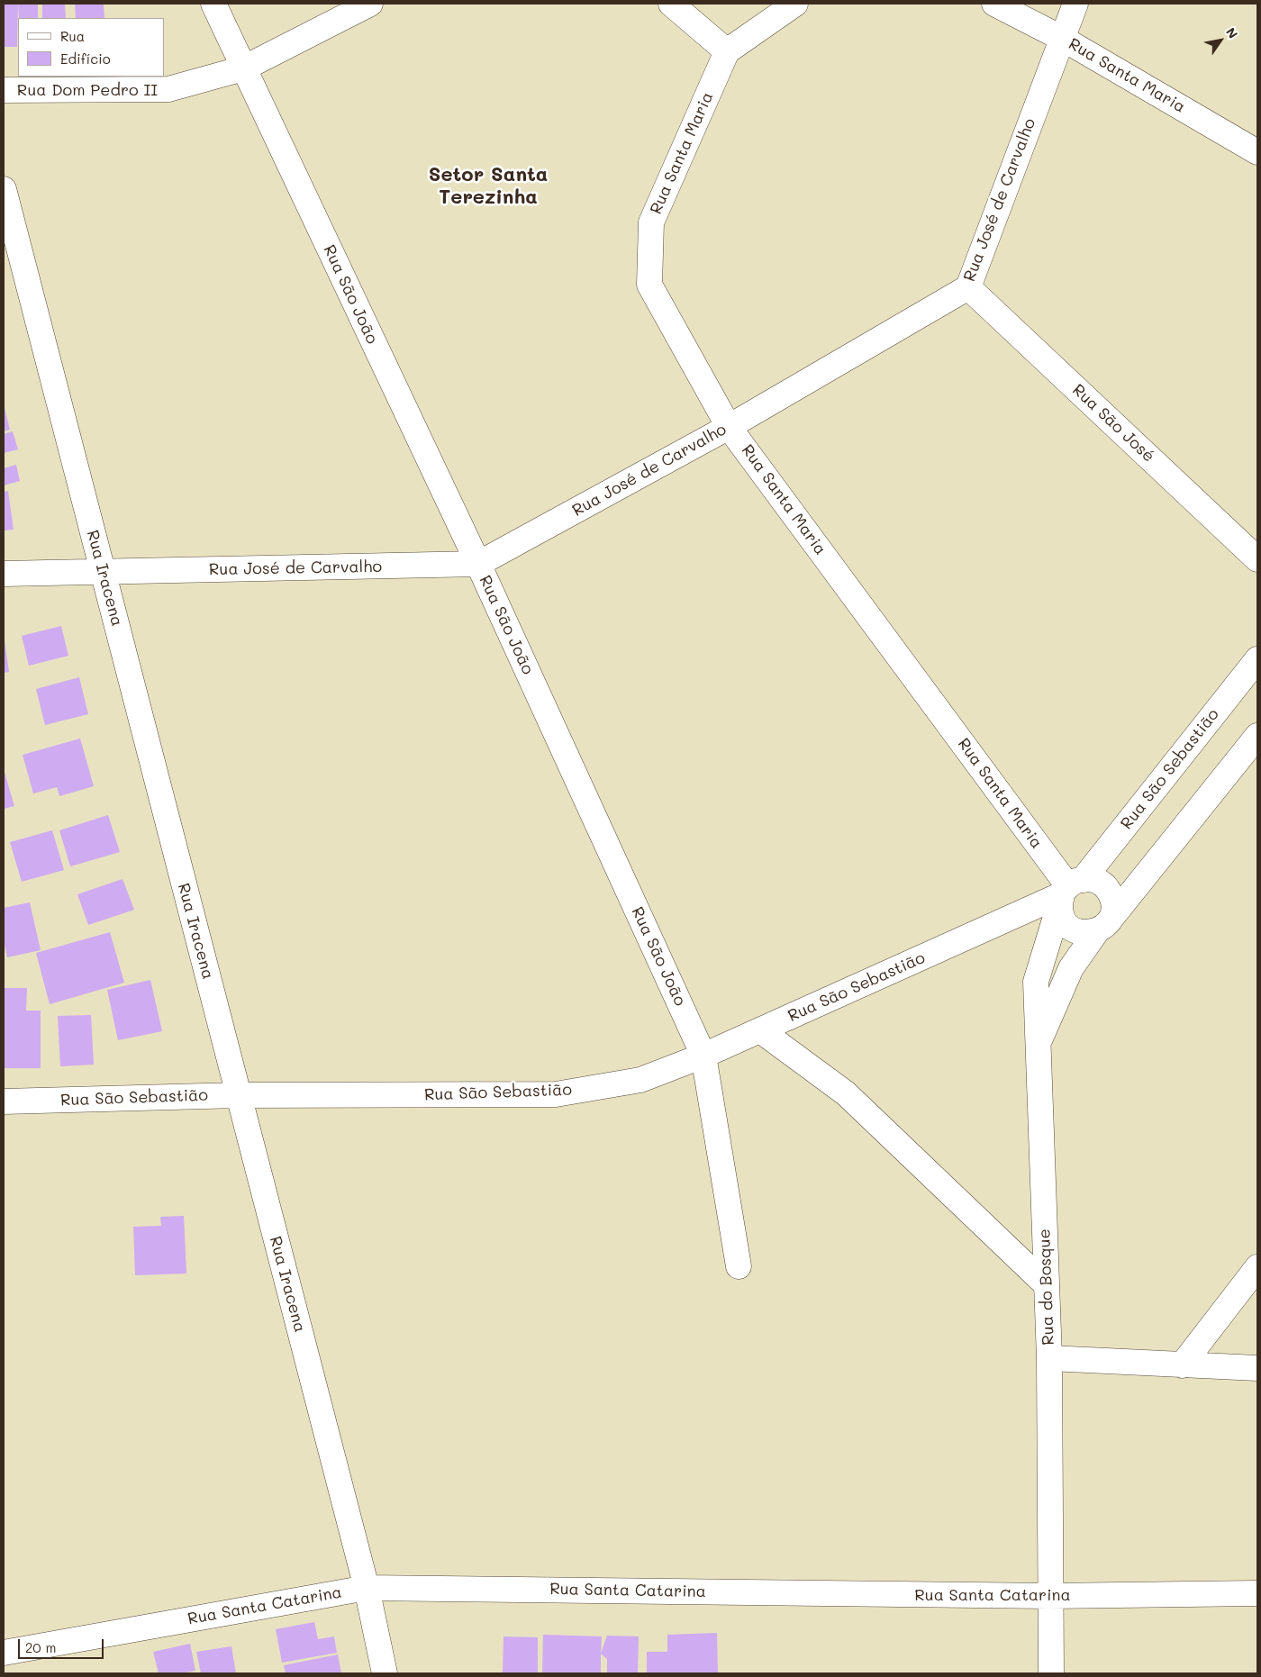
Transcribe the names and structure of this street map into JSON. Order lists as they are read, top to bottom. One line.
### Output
{"streets":{"street":["Rua Santa Maria","Rua Dom Pedro II","Rua José de Carvalho","Rua São João","Rua São José","Rua Iracena","Rua São Sebastião","Rua do Bosque","Rua Santa Catarina"]},"crossings":[["Rua Santa Maria","Rua José de Carvalho"],["Rua Santa Maria","Rua São Sebastião"],["Rua Santa Maria","Rua do Bosque"],["Rua Dom Pedro II","Rua São João"],["Rua José de Carvalho","Rua São João"],["Rua José de Carvalho","Rua São José"],["Rua José de Carvalho","Rua Iracena"],["Rua São João","Rua São Sebastião"],["Rua Iracena","Rua São Sebastião"],["Rua Iracena","Rua Santa Catarina"],["Rua São Sebastião","Rua do Bosque"],["Rua do Bosque","Rua Santa Catarina"]],"districts":["Setor Santa Terezinha"],"legend":["Rua","Edifício"],"scale_bar":"20 m","north":"top right"}
